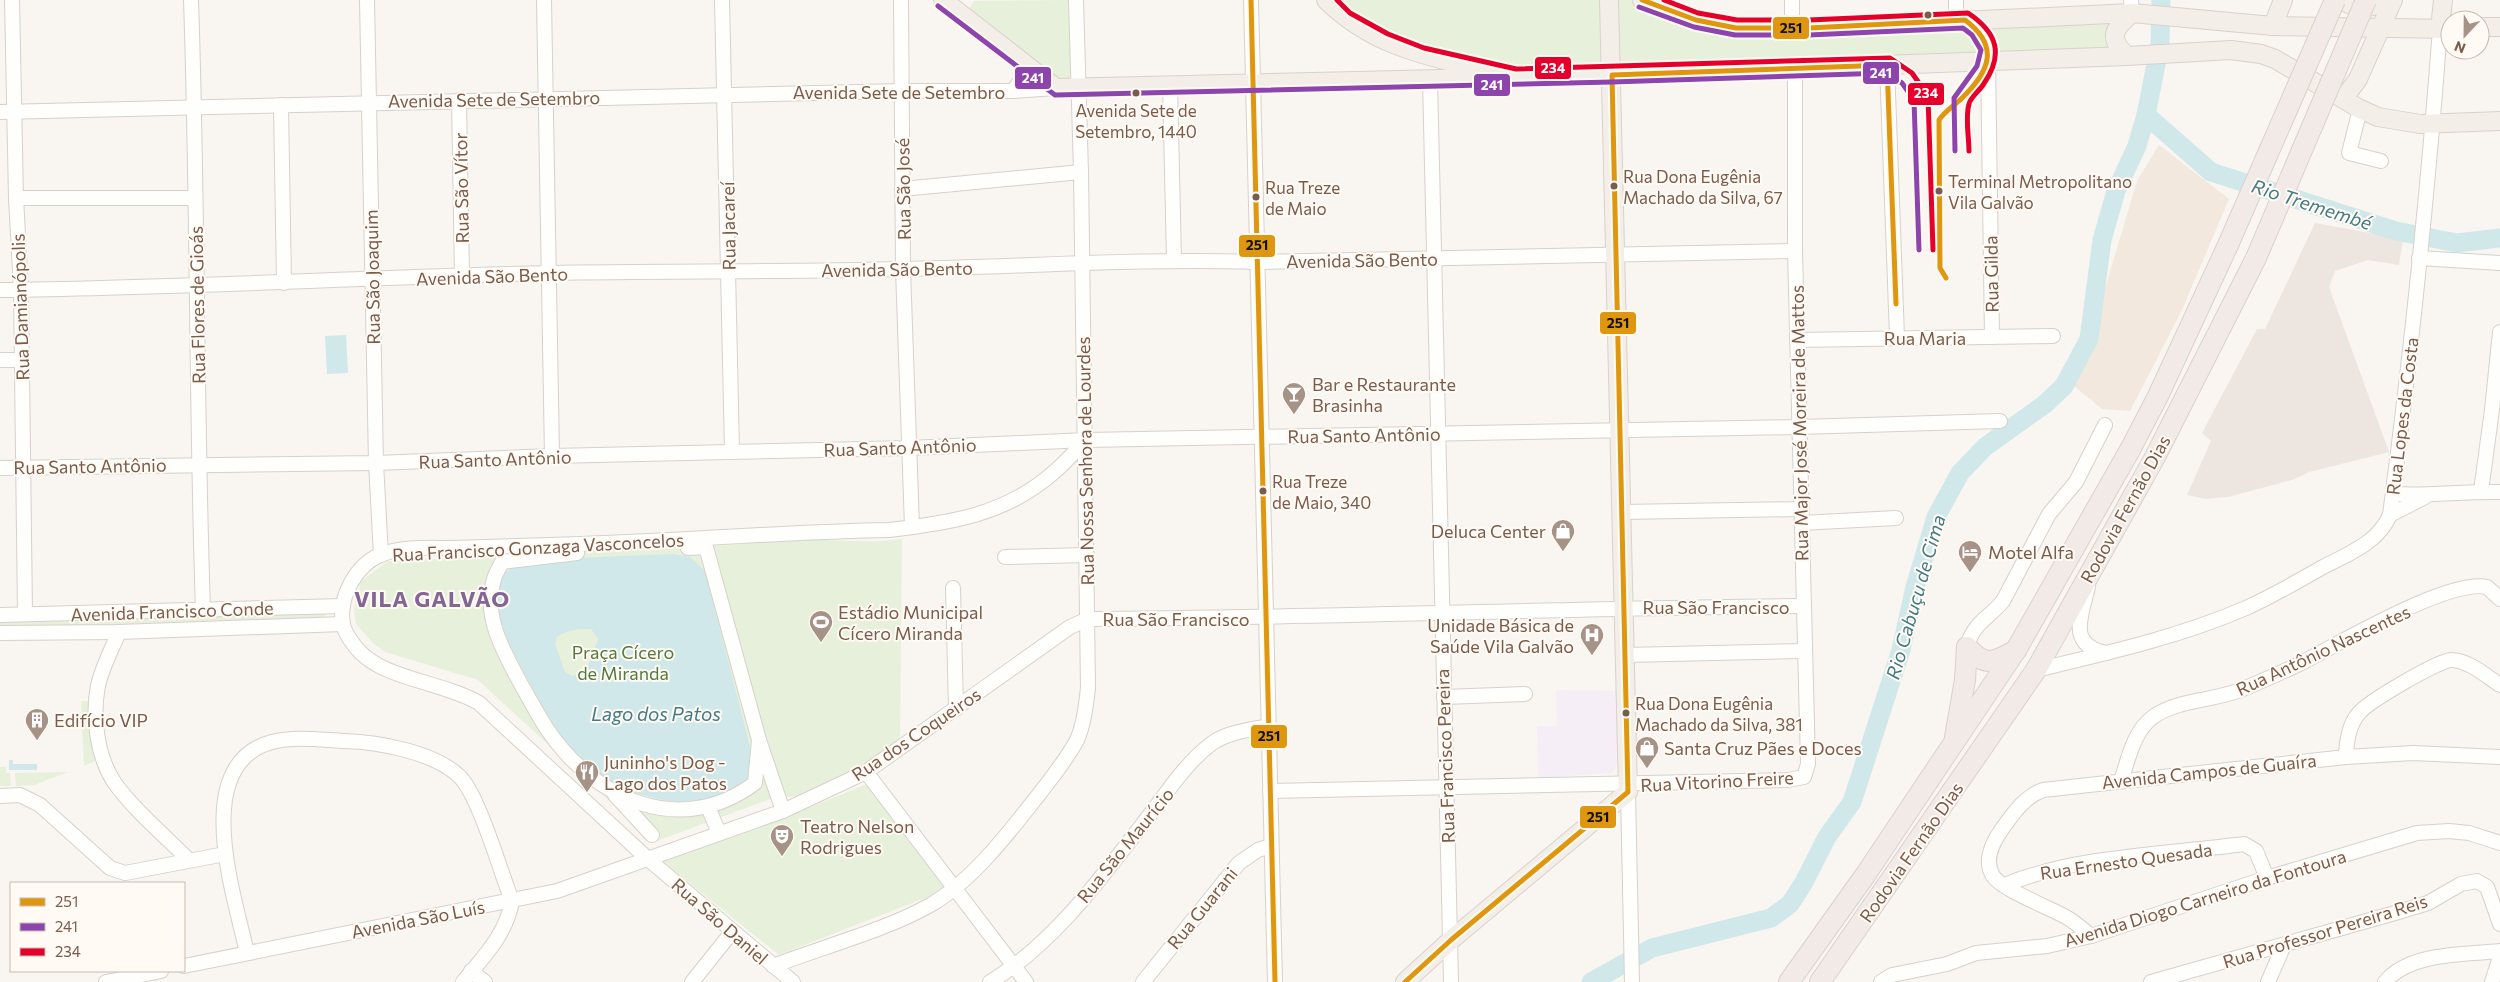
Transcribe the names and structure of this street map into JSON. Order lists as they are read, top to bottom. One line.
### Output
{"streets":{"highway":["Rodovia Fernão Dias"],"main road":["Avenida Sete de Setembro"],"street":["Rua São Vítor","Rua São José","Rua Jacareí","Avenida São Bento","Rua Gilda","Rua São Joaquim","Rua Flores de Gioás","Rua Damianópolis","Rua Maria","Rua Lopes da Costa","Rua Major José Moreira de Mattos","Rua Santo Antônio","Rua Nossa Senhora de Lourdes","Rua Francisco Gonzaga Vasconcelos","Rua São Francisco","Avenida Francisco Conde","Rua Antônio Nascentes","Rua dos Coqueiros","Rua Francisco Pereira","Avenida Campos de Guaíra","Rua Vitorino Freire","Rua São Maurício","Rua Ernesto Quesada","Avenida Diogo Carneiro da Fontoura","Rua Guarani","Avenida São Luís","Rua São Daniel","Rua Professor Pereira Reis"]},"crossings":[["Avenida Sete de Setembro","Rua São Vítor"],["Avenida Sete de Setembro","Rua São José"],["Avenida Sete de Setembro","Rua Jacareí"],["Avenida Sete de Setembro","Rua Gilda"],["Avenida Sete de Setembro","Rua São Joaquim"],["Avenida Sete de Setembro","Rua Flores de Gioás"],["Avenida Sete de Setembro","Rua Damianópolis"],["Avenida Sete de Setembro","Rua Lopes da Costa"],["Avenida Sete de Setembro","Rua Major José Moreira de Mattos"],["Avenida Sete de Setembro","Rua Nossa Senhora de Lourdes"],["Avenida Sete de Setembro","Rua Francisco Pereira"],["Rua São Vítor","Avenida São Bento"],["Rua São José","Avenida São Bento"],["Rua São José","Rua Santo Antônio"],["Rua São José","Rua Francisco Gonzaga Vasconcelos"],["Rua Jacareí","Avenida São Bento"],["Rua Jacareí","Rua Santo Antônio"],["Avenida São Bento","Rua São Joaquim"],["Avenida São Bento","Rua Flores de Gioás"],["Avenida São Bento","Rua Damianópolis"],["Avenida São Bento","Rua Major José Moreira de Mattos"],["Avenida São Bento","Rua Nossa Senhora de Lourdes"],["Avenida São Bento","Rua Francisco Pereira"],["Rua Gilda","Rua Maria"],["Rua São Joaquim","Rua Santo Antônio"],["Rua São Joaquim","Rua Francisco Gonzaga Vasconcelos"],["Rua Flores de Gioás","Rua Santo Antônio"],["Rua Flores de Gioás","Avenida Francisco Conde"],["Rua Damianópolis","Rua Santo Antônio"],["Rua Damianópolis","Avenida Francisco Conde"],["Rua Maria","Rua Major José Moreira de Mattos"],["Rua Lopes da Costa","Rodovia Fernão Dias"],["Rua Major José Moreira de Mattos","Rua Santo Antônio"],["Rua Major José Moreira de Mattos","Rua São Francisco"],["Rua Major José Moreira de Mattos","Rua Vitorino Freire"],["Rua Santo Antônio","Rua Nossa Senhora de Lourdes"],["Rua Santo Antônio","Rua Francisco Gonzaga Vasconcelos"],["Rua Santo Antônio","Rua Francisco Pereira"],["Rua Nossa Senhora de Lourdes","Rua Francisco Gonzaga Vasconcelos"],["Rua Nossa Senhora de Lourdes","Rua São Francisco"],["Rua Nossa Senhora de Lourdes","Rua dos Coqueiros"],["Rua Nossa Senhora de Lourdes","Rua São Daniel"],["Rua Francisco Gonzaga Vasconcelos","Avenida Francisco Conde"],["Rua São Francisco","Rua dos Coqueiros"],["Rua São Francisco","Rua Francisco Pereira"],["Rua Antônio Nascentes","Avenida Campos de Guaíra"],["Rua dos Coqueiros","Avenida São Luís"],["Rua dos Coqueiros","Rua São Daniel"],["Rua Francisco Pereira","Rua Vitorino Freire"],["Avenida Campos de Guaíra","Rua Ernesto Quesada"],["Rua Ernesto Quesada","Avenida Diogo Carneiro da Fontoura"],["Avenida São Luís","Rua São Daniel"]],"districts":["VILA GALVÃO"],"water":["Rio Tremembé","Rio Cabuçu de Cima","Lago dos Patos"],"parks":["Praça Cícero de Miranda"],"places":{"other":["Avenida Sete de Setembro, 1440","Rua Dona Eugênia Machado da Silva, 67","Terminal Metropolitano Vila Galvão","Rua Treze de Maio","Rua Treze de Maio, 340","Rua Dona Eugênia Machado da Silva, 381"],"bar":["Bar e Restaurante Brasinha"],"shop":["Deluca Center","Santa Cruz Pães e Doces"],"hotel":["Motel Alfa"],"sports":["Estádio Municipal Cícero Miranda"],"hospital":["Unidade Básica de Saúde Vila Galvão"],"building":["Edifício VIP"],"restaurant":["Juninho's Dog - Lago dos Patos"],"theatre":["Teatro Nelson Rodrigues"]},"lines":["transit line 251","transit line 234","transit line 241"],"legend":["251","241","234"],"north":"bottom"}
